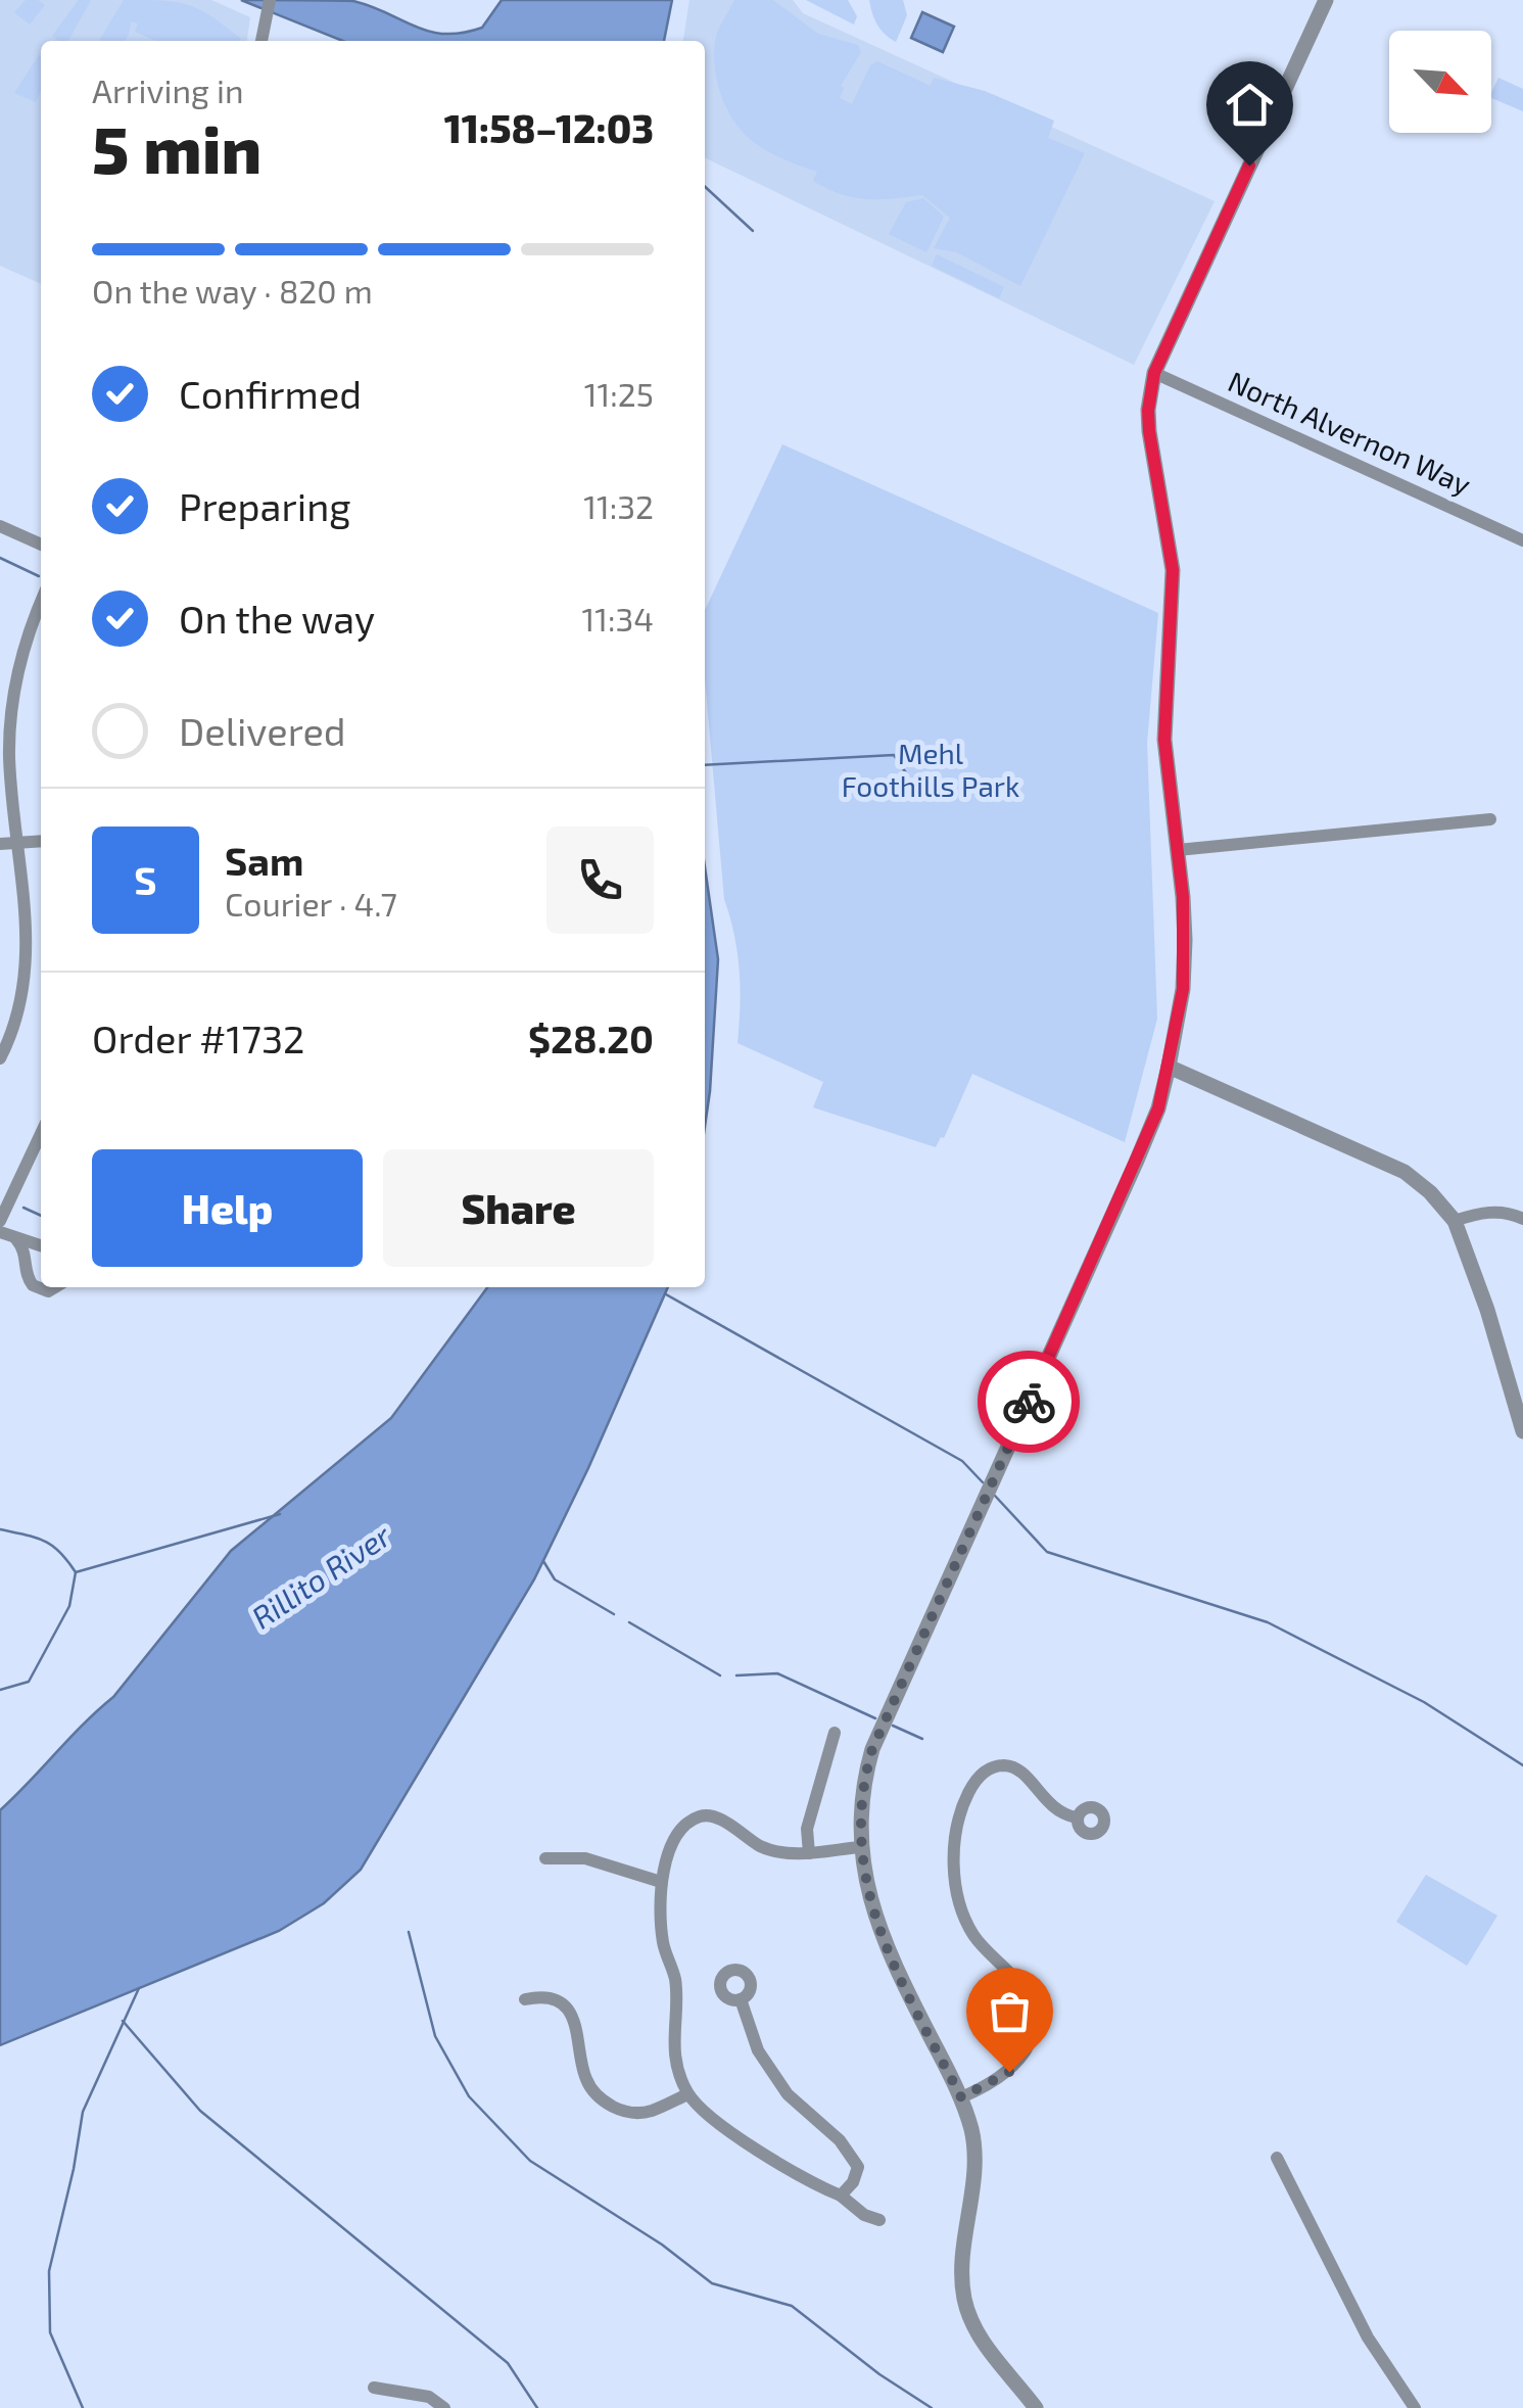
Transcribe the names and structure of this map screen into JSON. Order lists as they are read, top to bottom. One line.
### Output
{"streets":{"street":["North Alvernon Way"]},"water":["Rillito River"],"parks":["Mehl Foothills Park"],"north":"bottom right","page":{"heading":["5 min","Arriving in","11:58–12:03"],"panel":["Sam","Courier · 4.7","Order #1732","$28.20"],"bar":"On the way · 820 m","list":[["Confirmed","11:25"],["Preparing","11:32"],["On the way","11:34"],"Delivered"],"round":"S","buttons":["Help","Share"]}}
